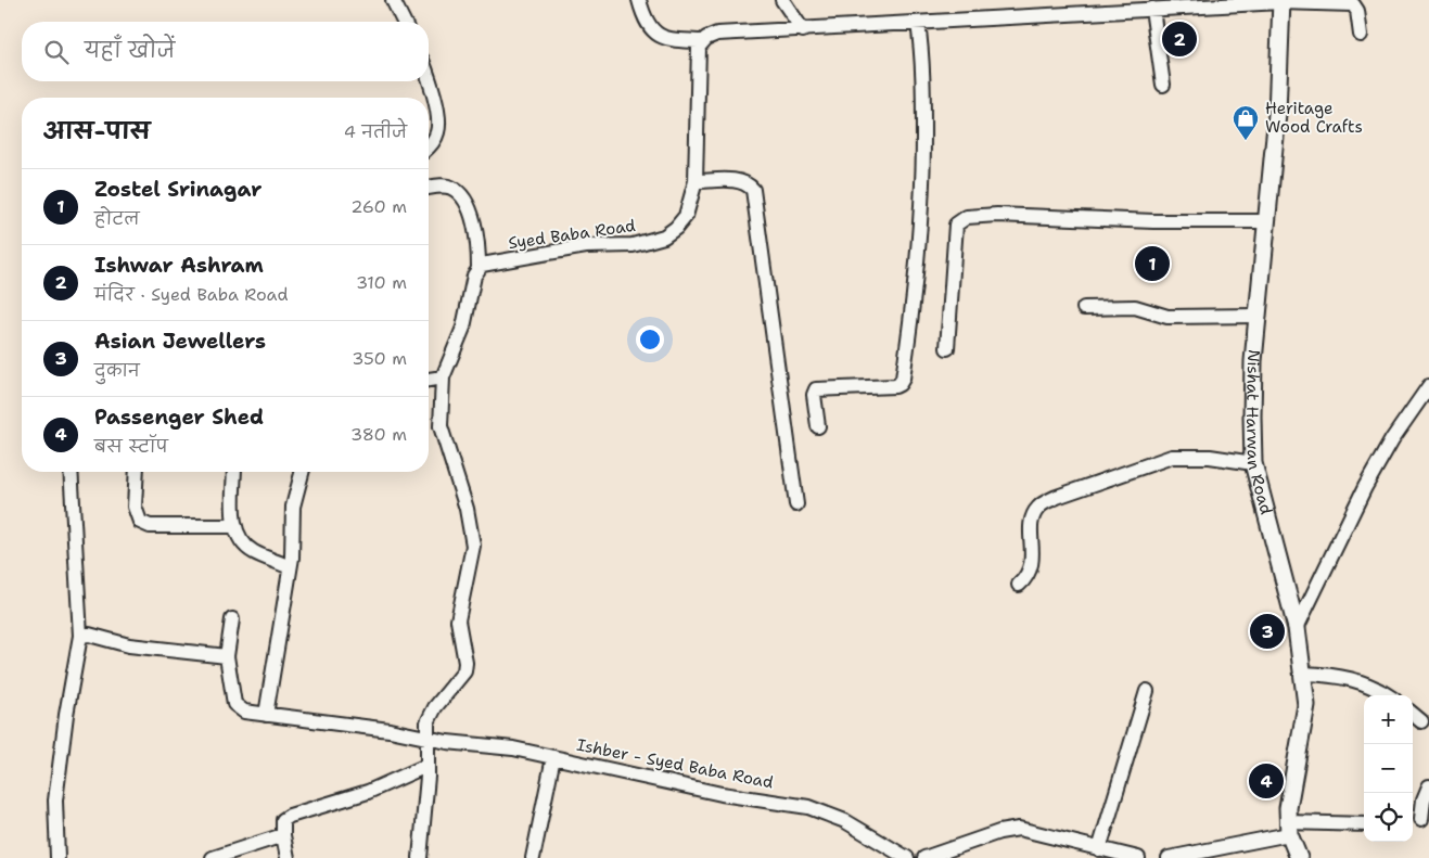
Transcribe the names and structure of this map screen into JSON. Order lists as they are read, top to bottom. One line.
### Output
{"streets":{"main road":["Nishat Harwan Road"],"street":["Syed Baba Road","Ishber - Syed Baba Road"]},"places":{"shop":["Heritage Wood Crafts"]},"page":{"pins":["2","1","3","4"],"search":"यहाँ खोजें","heading":["आस-पास","4 नतीजे"],"list":[{"mark":"1","name":"Zostel Srinagar","note":"होटल","value":"260 m"},{"mark":"2","name":"Ishwar Ashram","note":"मंदिर · Syed Baba Road","value":"310 m"},{"mark":"3","name":"Asian Jewellers","note":"दुकान","value":"350 m"},{"mark":"4","name":"Passenger Shed","note":"बस स्टॉप","value":"380 m"}],"map_buttons":["+","−"]}}
